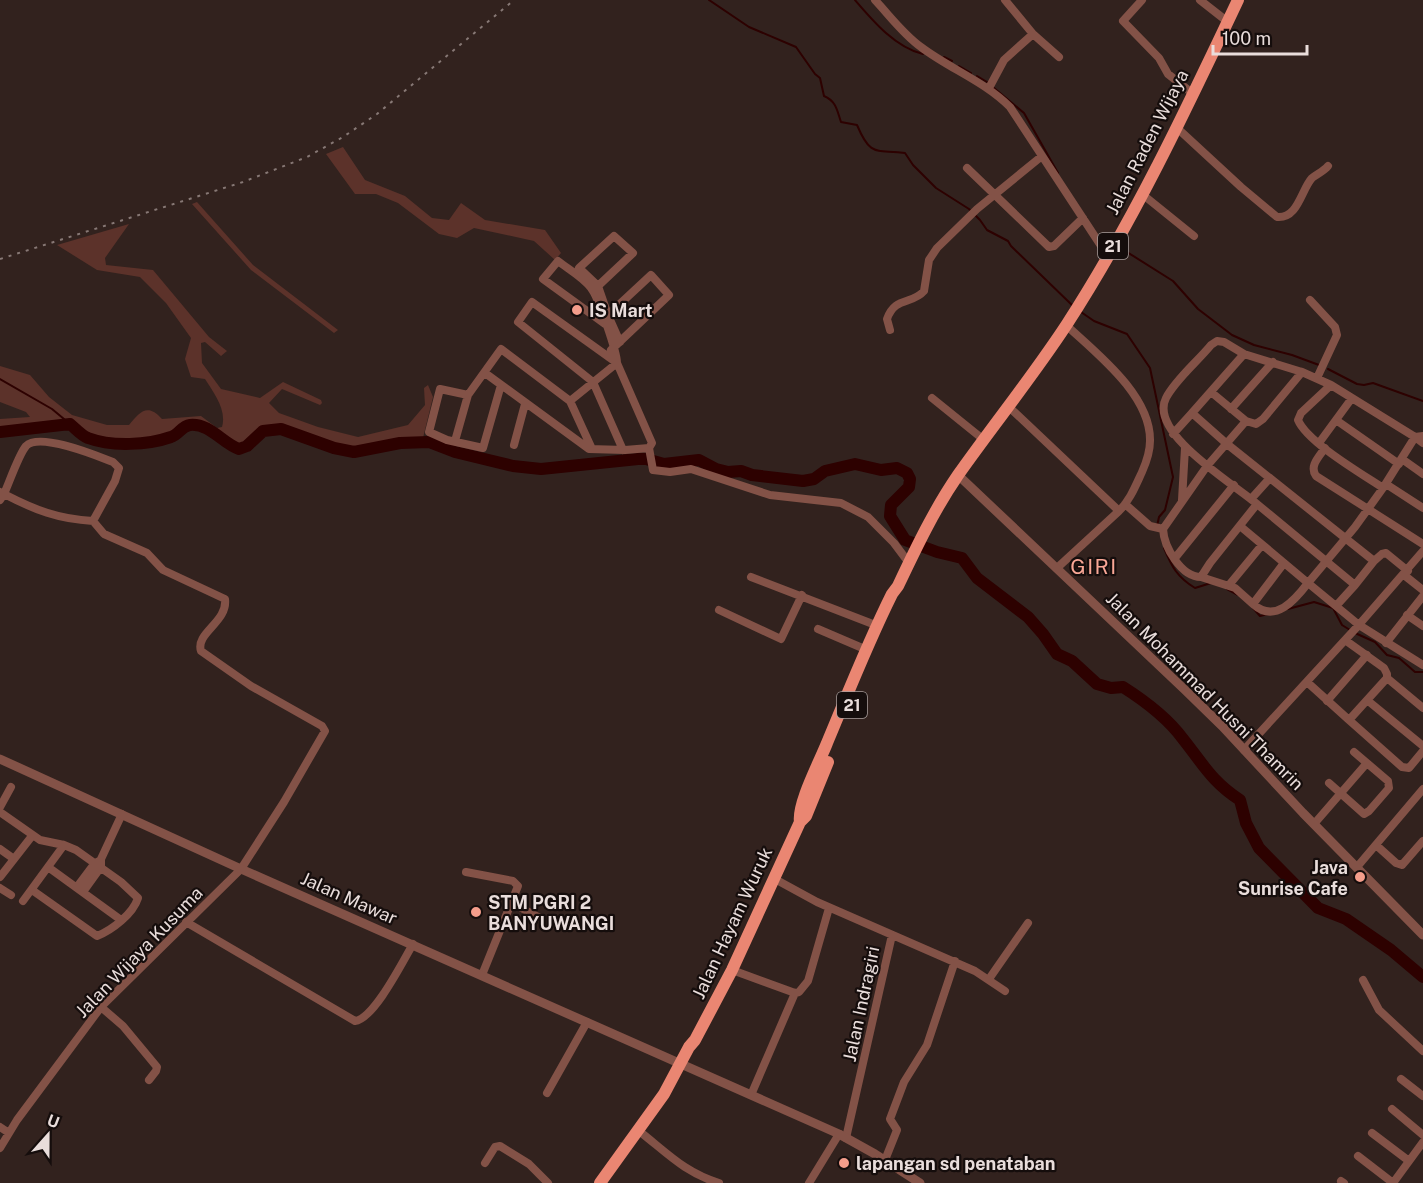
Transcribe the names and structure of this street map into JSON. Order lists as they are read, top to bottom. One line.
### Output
{"streets":{"highway":["Jalan Raden Wijaya","21","Jalan Hayam Wuruk"],"street":["Jalan Mohammad Husni Thamrin","Jalan Mawar","Jalan Wijaya Kusuma","Jalan Indragiri"]},"crossings":[["Jalan Raden Wijaya","Jalan Mohammad Husni Thamrin"],["Jalan Raden Wijaya","Jalan Hayam Wuruk"],["21","Jalan Mawar"],["21","Jalan Hayam Wuruk"],["Jalan Mohammad Husni Thamrin","Jalan Hayam Wuruk"],["Jalan Mawar","Jalan Hayam Wuruk"],["Jalan Mawar","Jalan Wijaya Kusuma"],["Jalan Mawar","Jalan Indragiri"],["Jalan Hayam Wuruk","Jalan Indragiri"]],"districts":["GIRI"],"places":["IS Mart","Java Sunrise Cafe","STM PGRI 2 BANYUWANGI","lapangan sd penataban"],"scale_bar":"100 m","north":"top"}
